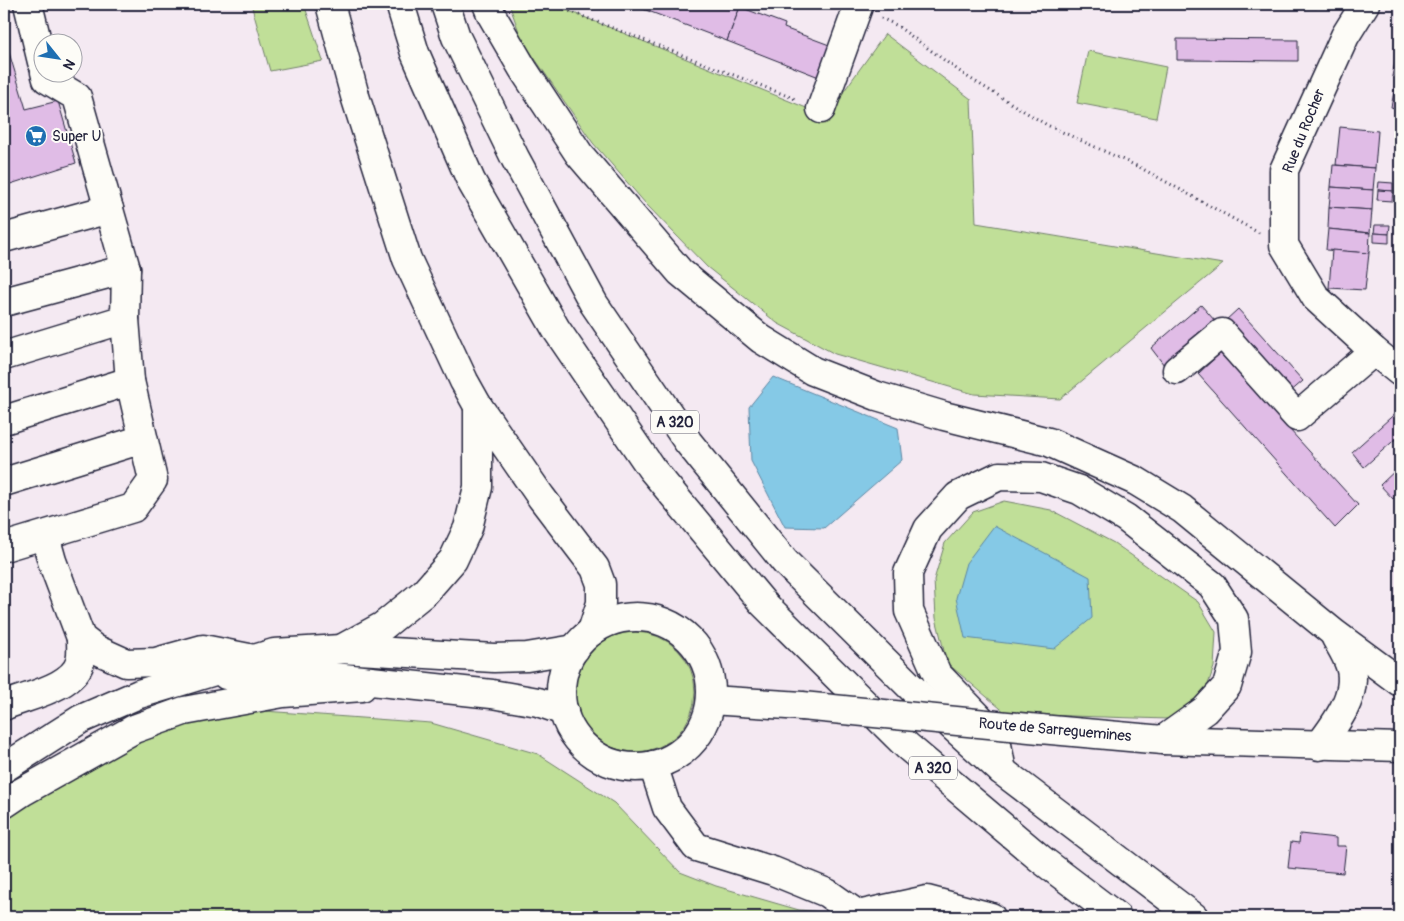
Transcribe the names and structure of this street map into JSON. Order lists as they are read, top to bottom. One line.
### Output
{"streets":{"main road":["Rue du Rocher","A 320","Route de Sarreguemines"]},"places":{"supermarket":["Super U"]},"north":"bottom right"}
